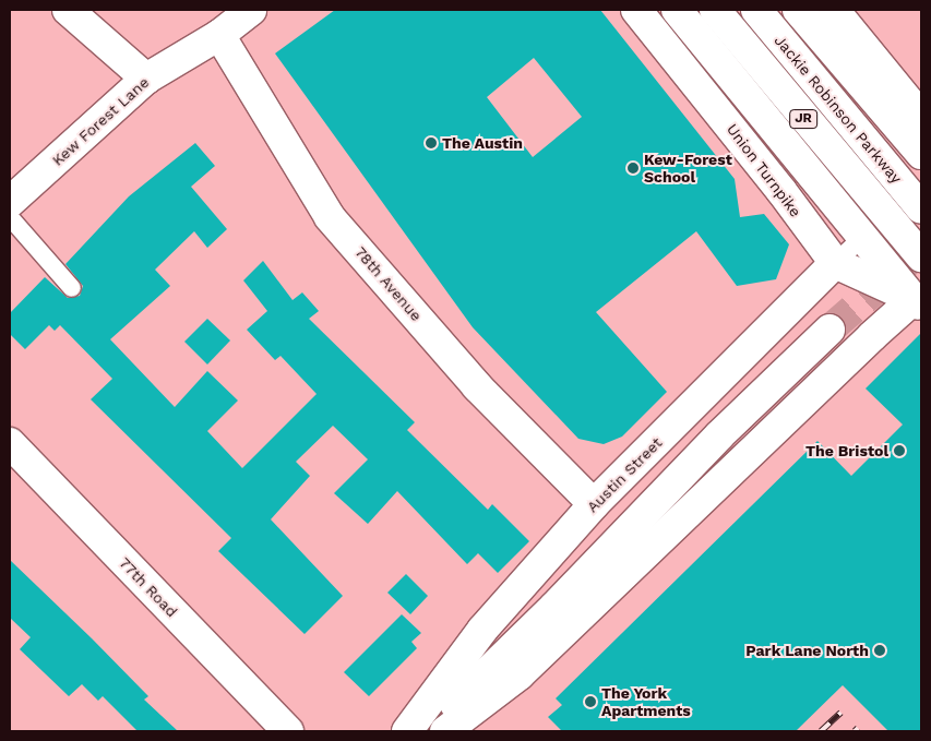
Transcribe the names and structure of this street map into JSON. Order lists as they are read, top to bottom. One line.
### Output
{"streets":{"main road":["Jackie Robinson Parkway","JR","Kew Forest Lane","Union Turnpike","78th Avenue","Austin Street","77th Road"]},"crossings":[["Kew Forest Lane","78th Avenue"],["Union Turnpike","Austin Street"],["78th Avenue","Austin Street"]],"places":["The Austin","Kew-Forest School","The Bristol","Park Lane North","The York Apartments"]}
